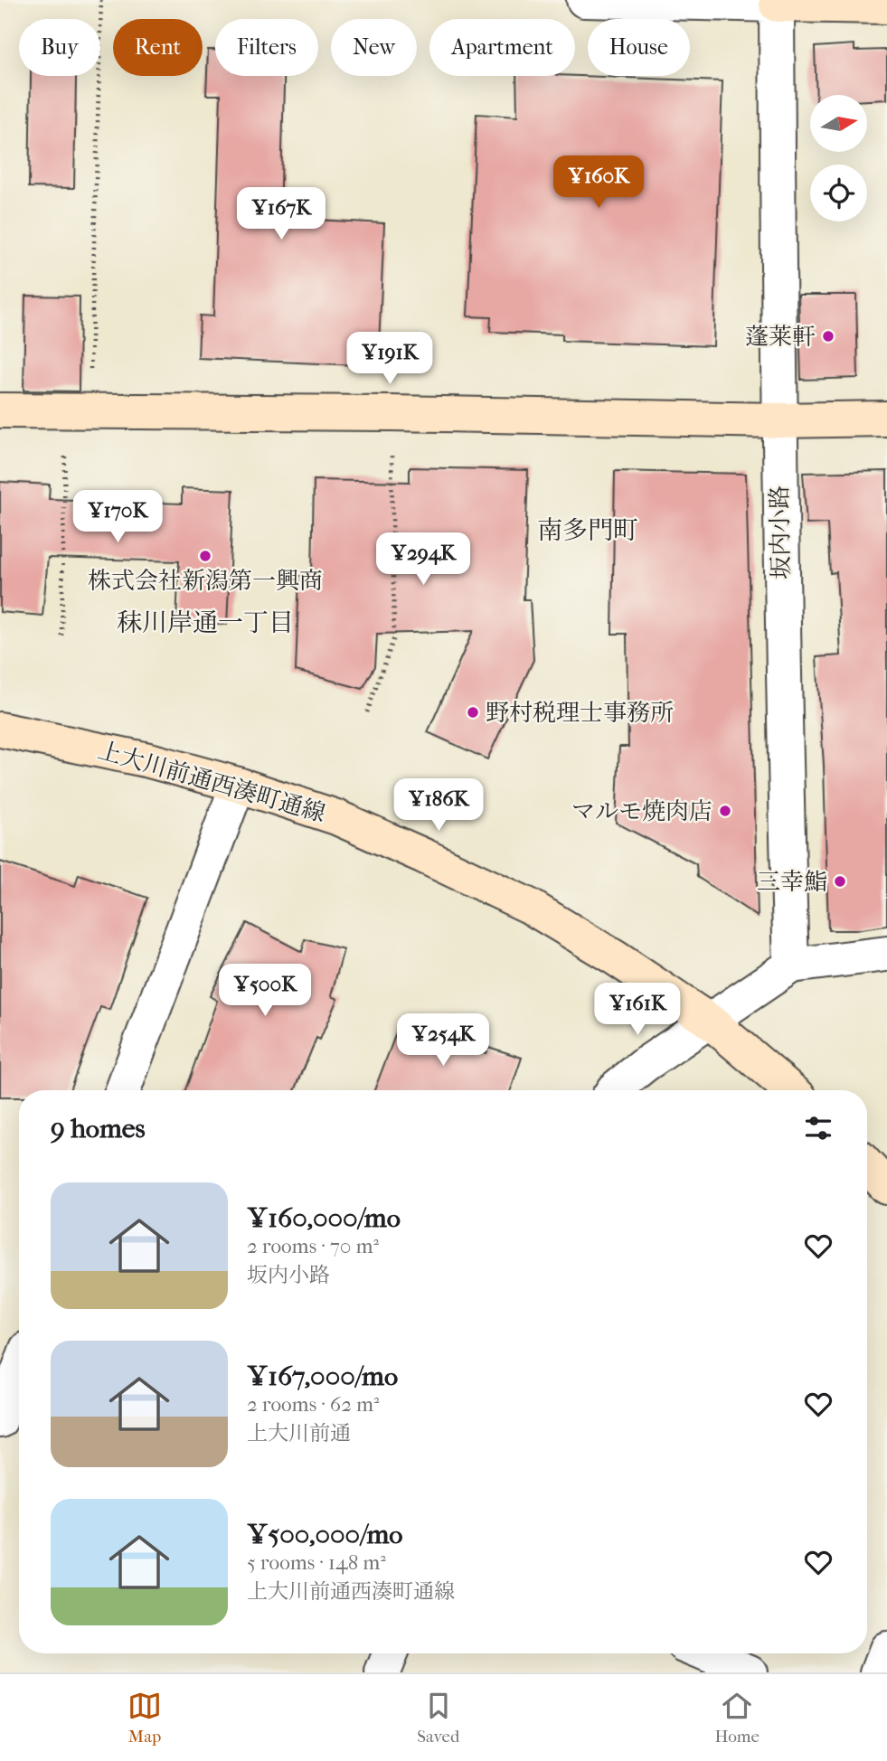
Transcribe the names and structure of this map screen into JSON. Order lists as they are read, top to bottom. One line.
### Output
{"streets":{"street":["坂内小路","上大川前通西湊町通線"]},"districts":["南多門町","秣川岸通一丁目"],"places":["蓬莱軒","株式会社新潟第一興商","野村税理士事務所","マルモ焼肉店","三幸鮨"],"north":"right","page":{"chip":["Buy","Rent","Filters","New","Apartment","House"],"price":["¥160K","¥167K","¥191K","¥170K","¥294K","¥186K","¥500K","¥161K","¥254K"],"heading":"9 homes","list":[{"name":"¥160,000/mo","note":"2 rooms · 70 m² · 坂内小路"},{"name":"¥167,000/mo","note":"2 rooms · 62 m² · 上大川前通"},{"name":"¥500,000/mo","note":"5 rooms · 148 m² · 上大川前通西湊町通線"}],"tabs":["Map","Saved","Home"]}}
